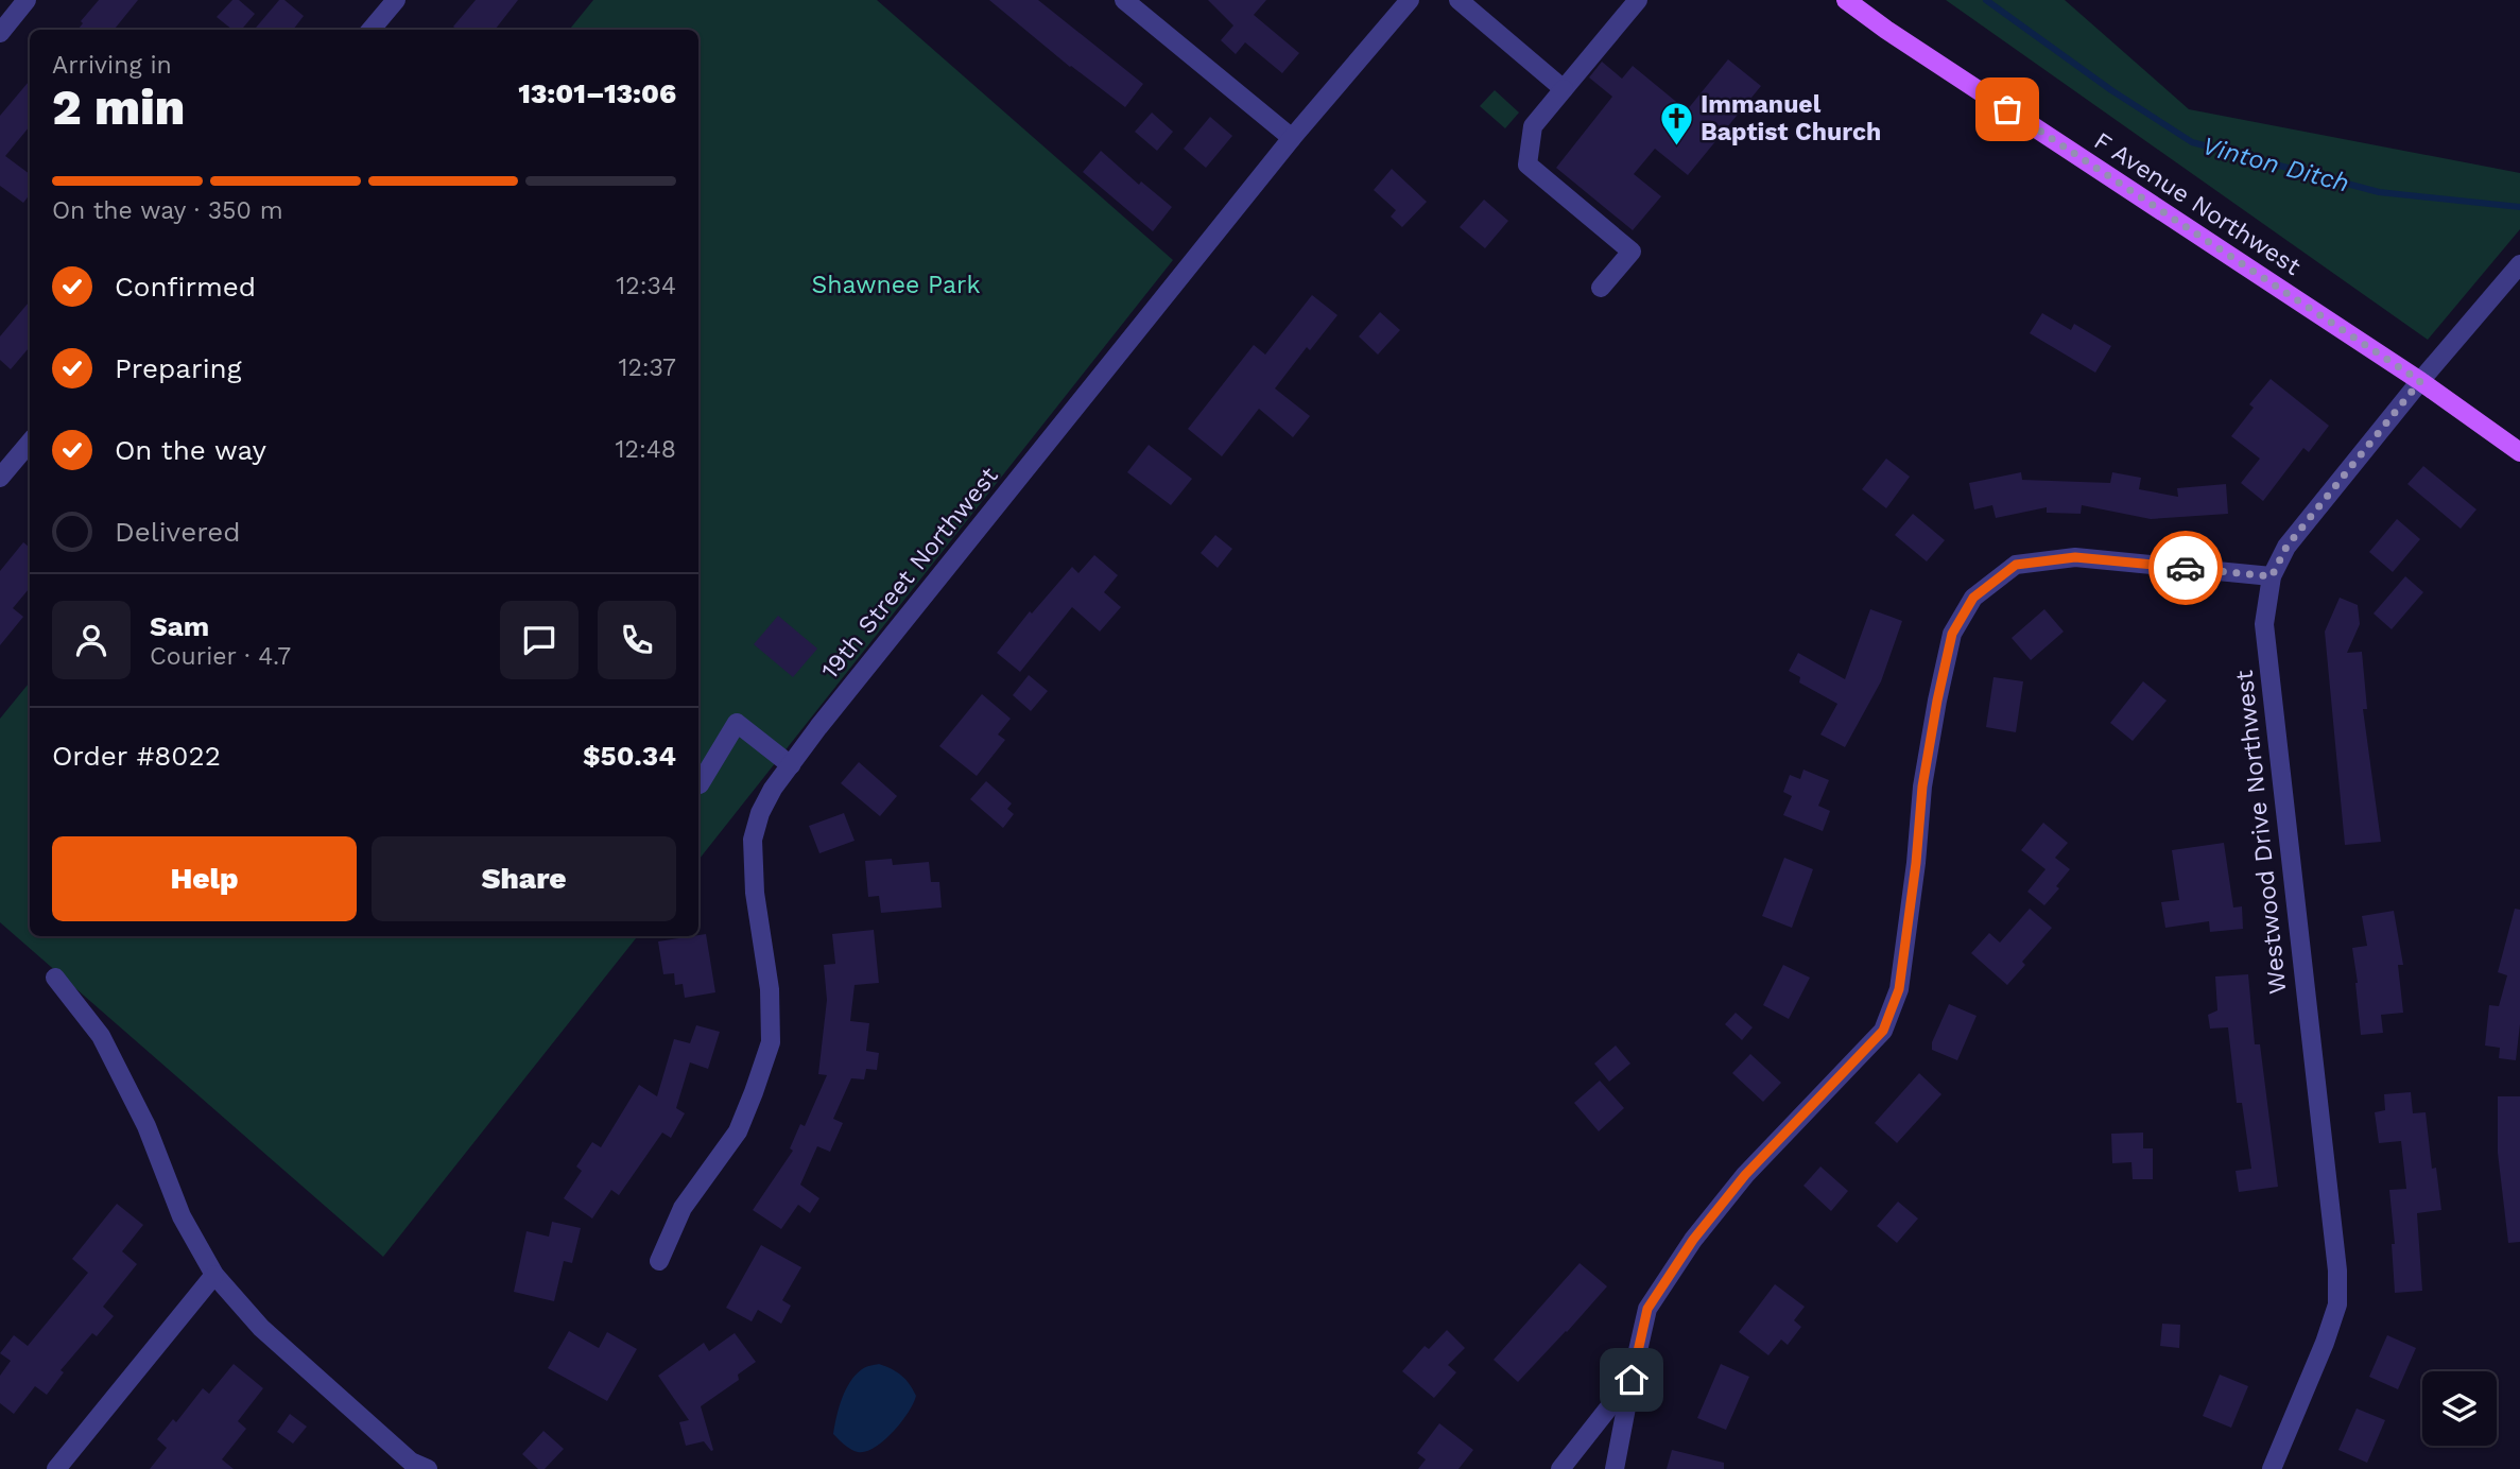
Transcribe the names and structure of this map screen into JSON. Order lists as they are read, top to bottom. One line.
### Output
{"streets":{"main road":["F Avenue Northwest"],"street":["19th Street Northwest","Westwood Drive Northwest"]},"crossings":[["F Avenue Northwest","Westwood Drive Northwest"]],"water":["Vinton Ditch"],"parks":["Shawnee Park"],"places":{"church":["Immanuel Baptist Church"]},"page":{"heading":["2 min","Arriving in","13:01–13:06"],"panel":["Sam","Courier · 4.7","Order #8022","$50.34"],"bar":"On the way · 350 m","list":[["Confirmed","12:34"],["Preparing","12:37"],["On the way","12:48"],"Delivered"],"buttons":["Help","Share"]}}
